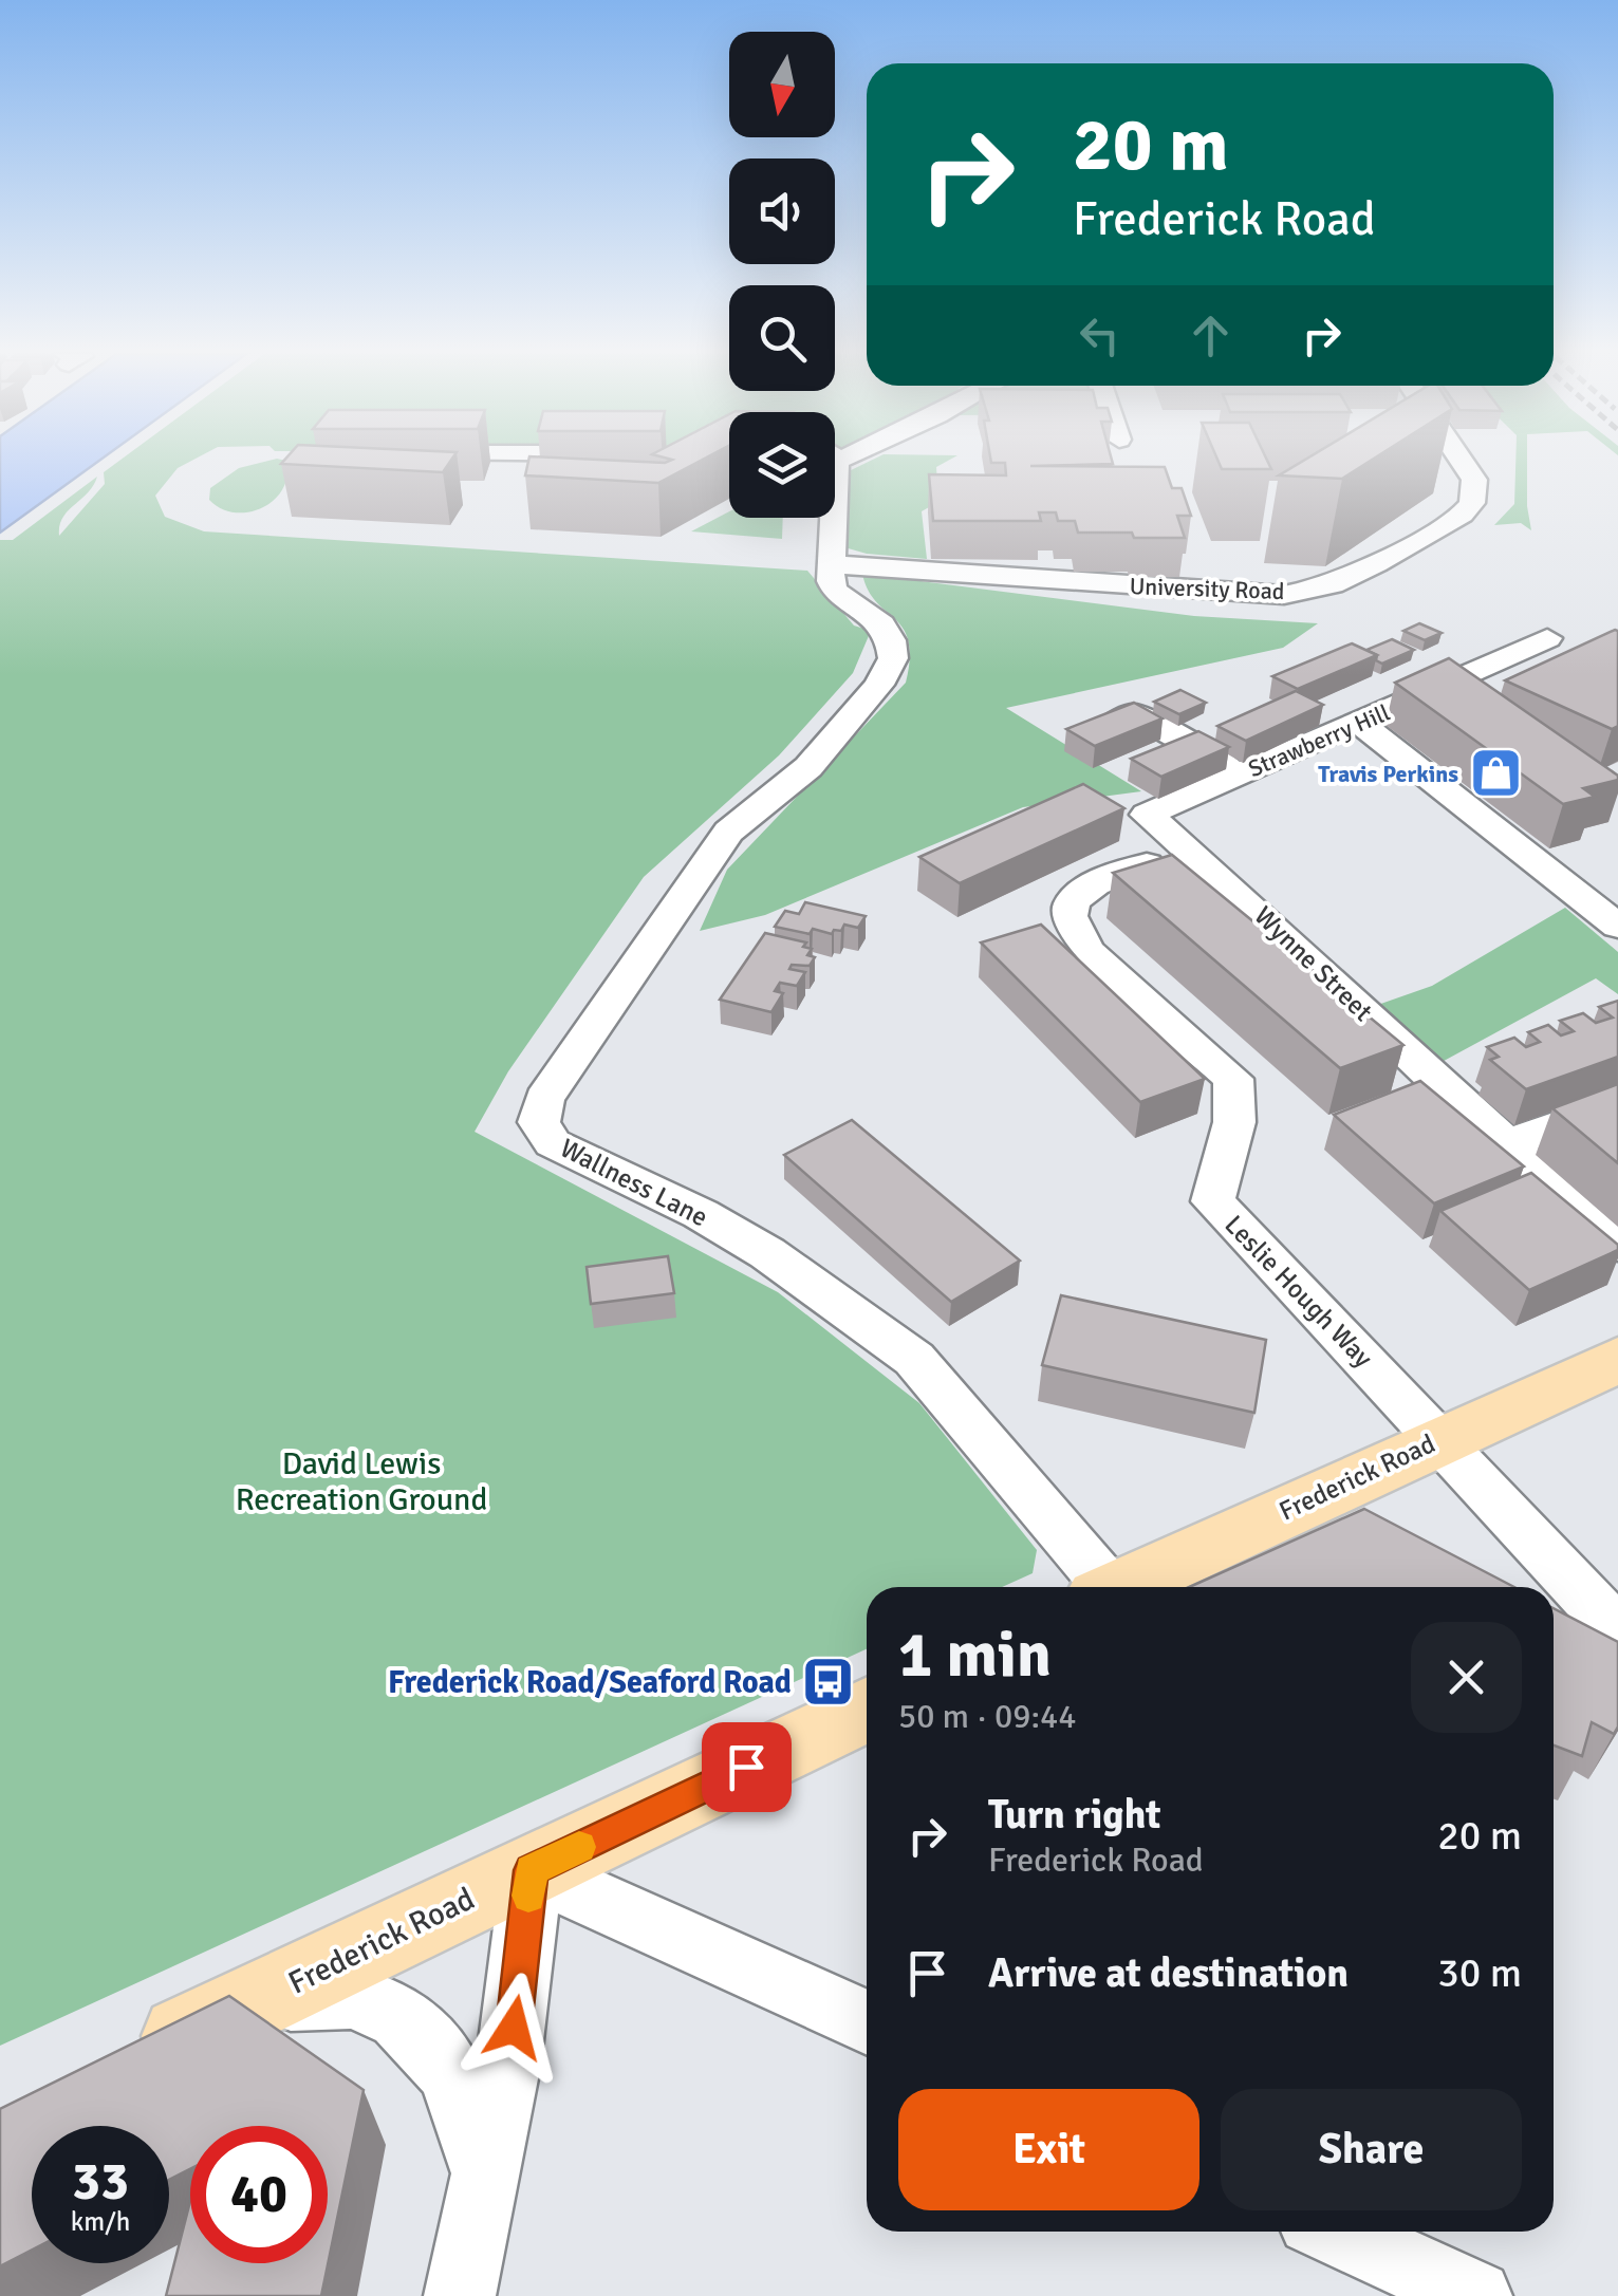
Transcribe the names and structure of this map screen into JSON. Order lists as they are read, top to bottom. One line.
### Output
{"streets":{"main road":["Frederick Road"],"street":["University Road","Strawberry Hill","Wynne Street","Wallness Lane","Leslie Hough Way"]},"crossings":[["University Road","Wallness Lane"],["Strawberry Hill","Wynne Street"],["Leslie Hough Way","Frederick Road"]],"parks":["David Lewis Recreation Ground"],"places":{"shop":["Travis Perkins"],"bus stop":["Frederick Road/Seaford Road"]},"north":"bottom","page":{"turn":["20 m","Frederick Road"],"heading":["1 min","50 m · 09:44"],"list":[{"name":"Turn right","note":"Frederick Road","value":"20 m"},{"name":"Arrive at destination","value":"30 m"}],"buttons":["Exit","Share"],"speed":"33 km/h","limit":"40"}}
